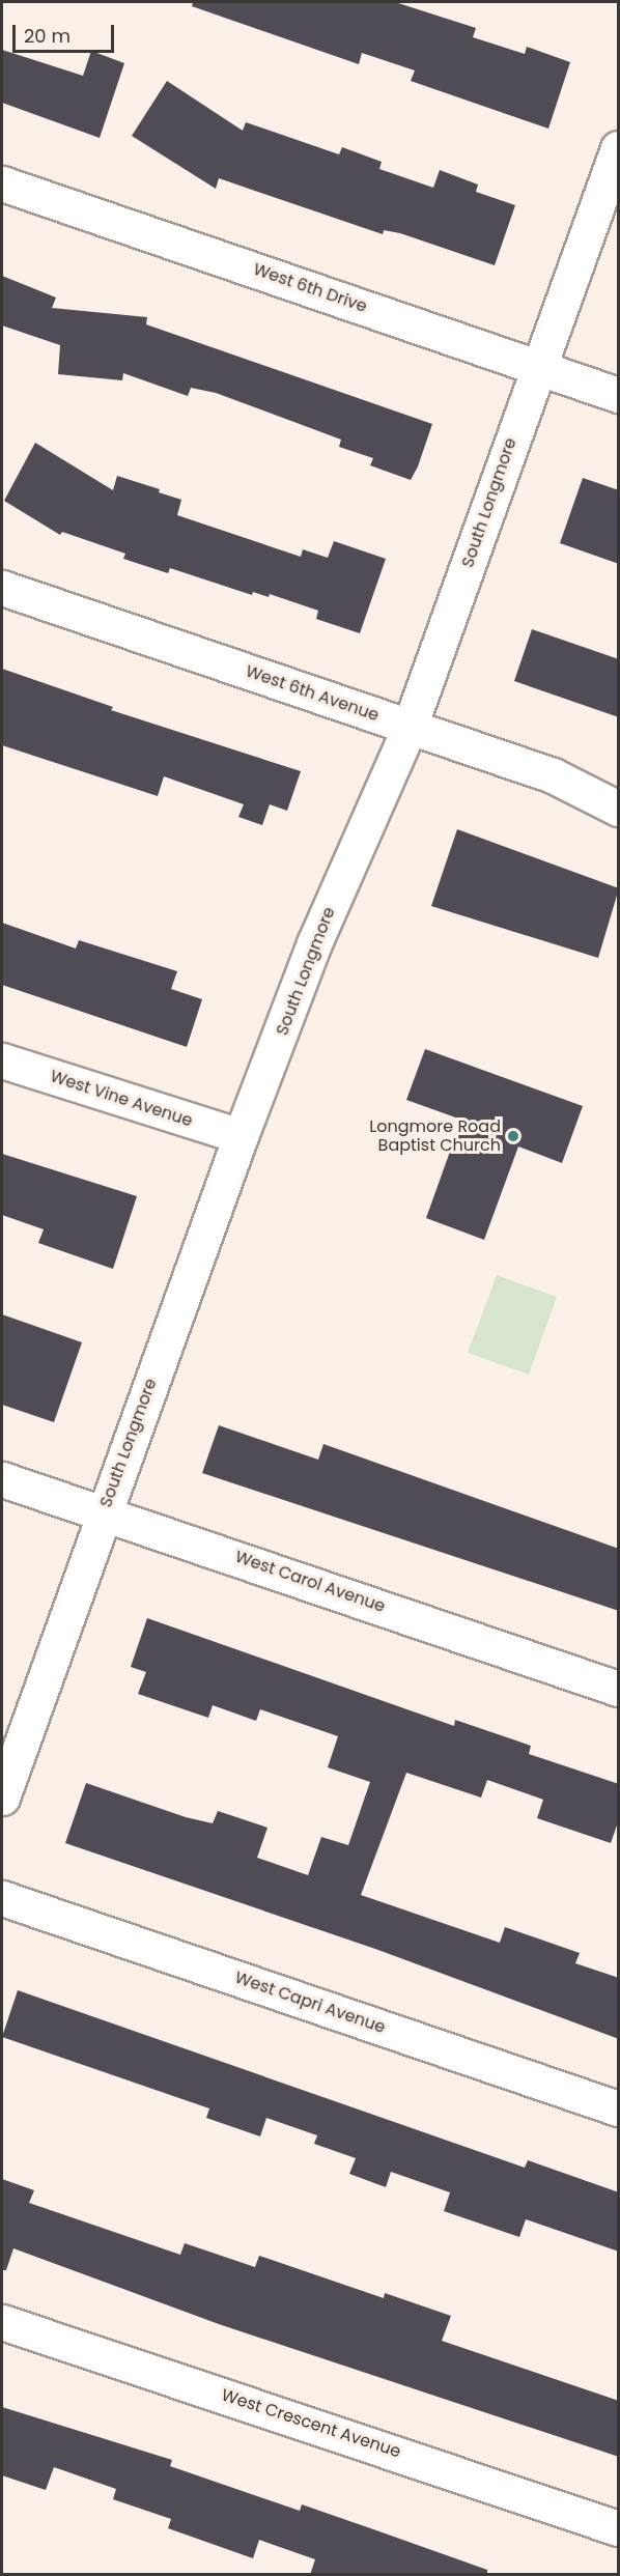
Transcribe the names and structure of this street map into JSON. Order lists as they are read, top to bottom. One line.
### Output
{"streets":{"street":["West 6th Drive","South Longmore","West 6th Avenue","West Vine Avenue","West Carol Avenue","West Capri Avenue","West Crescent Avenue"]},"crossings":[["West 6th Drive","South Longmore"],["South Longmore","West 6th Avenue"],["South Longmore","West Vine Avenue"],["South Longmore","West Carol Avenue"]],"places":["Longmore Road Baptist Church"],"scale_bar":"20 m"}
